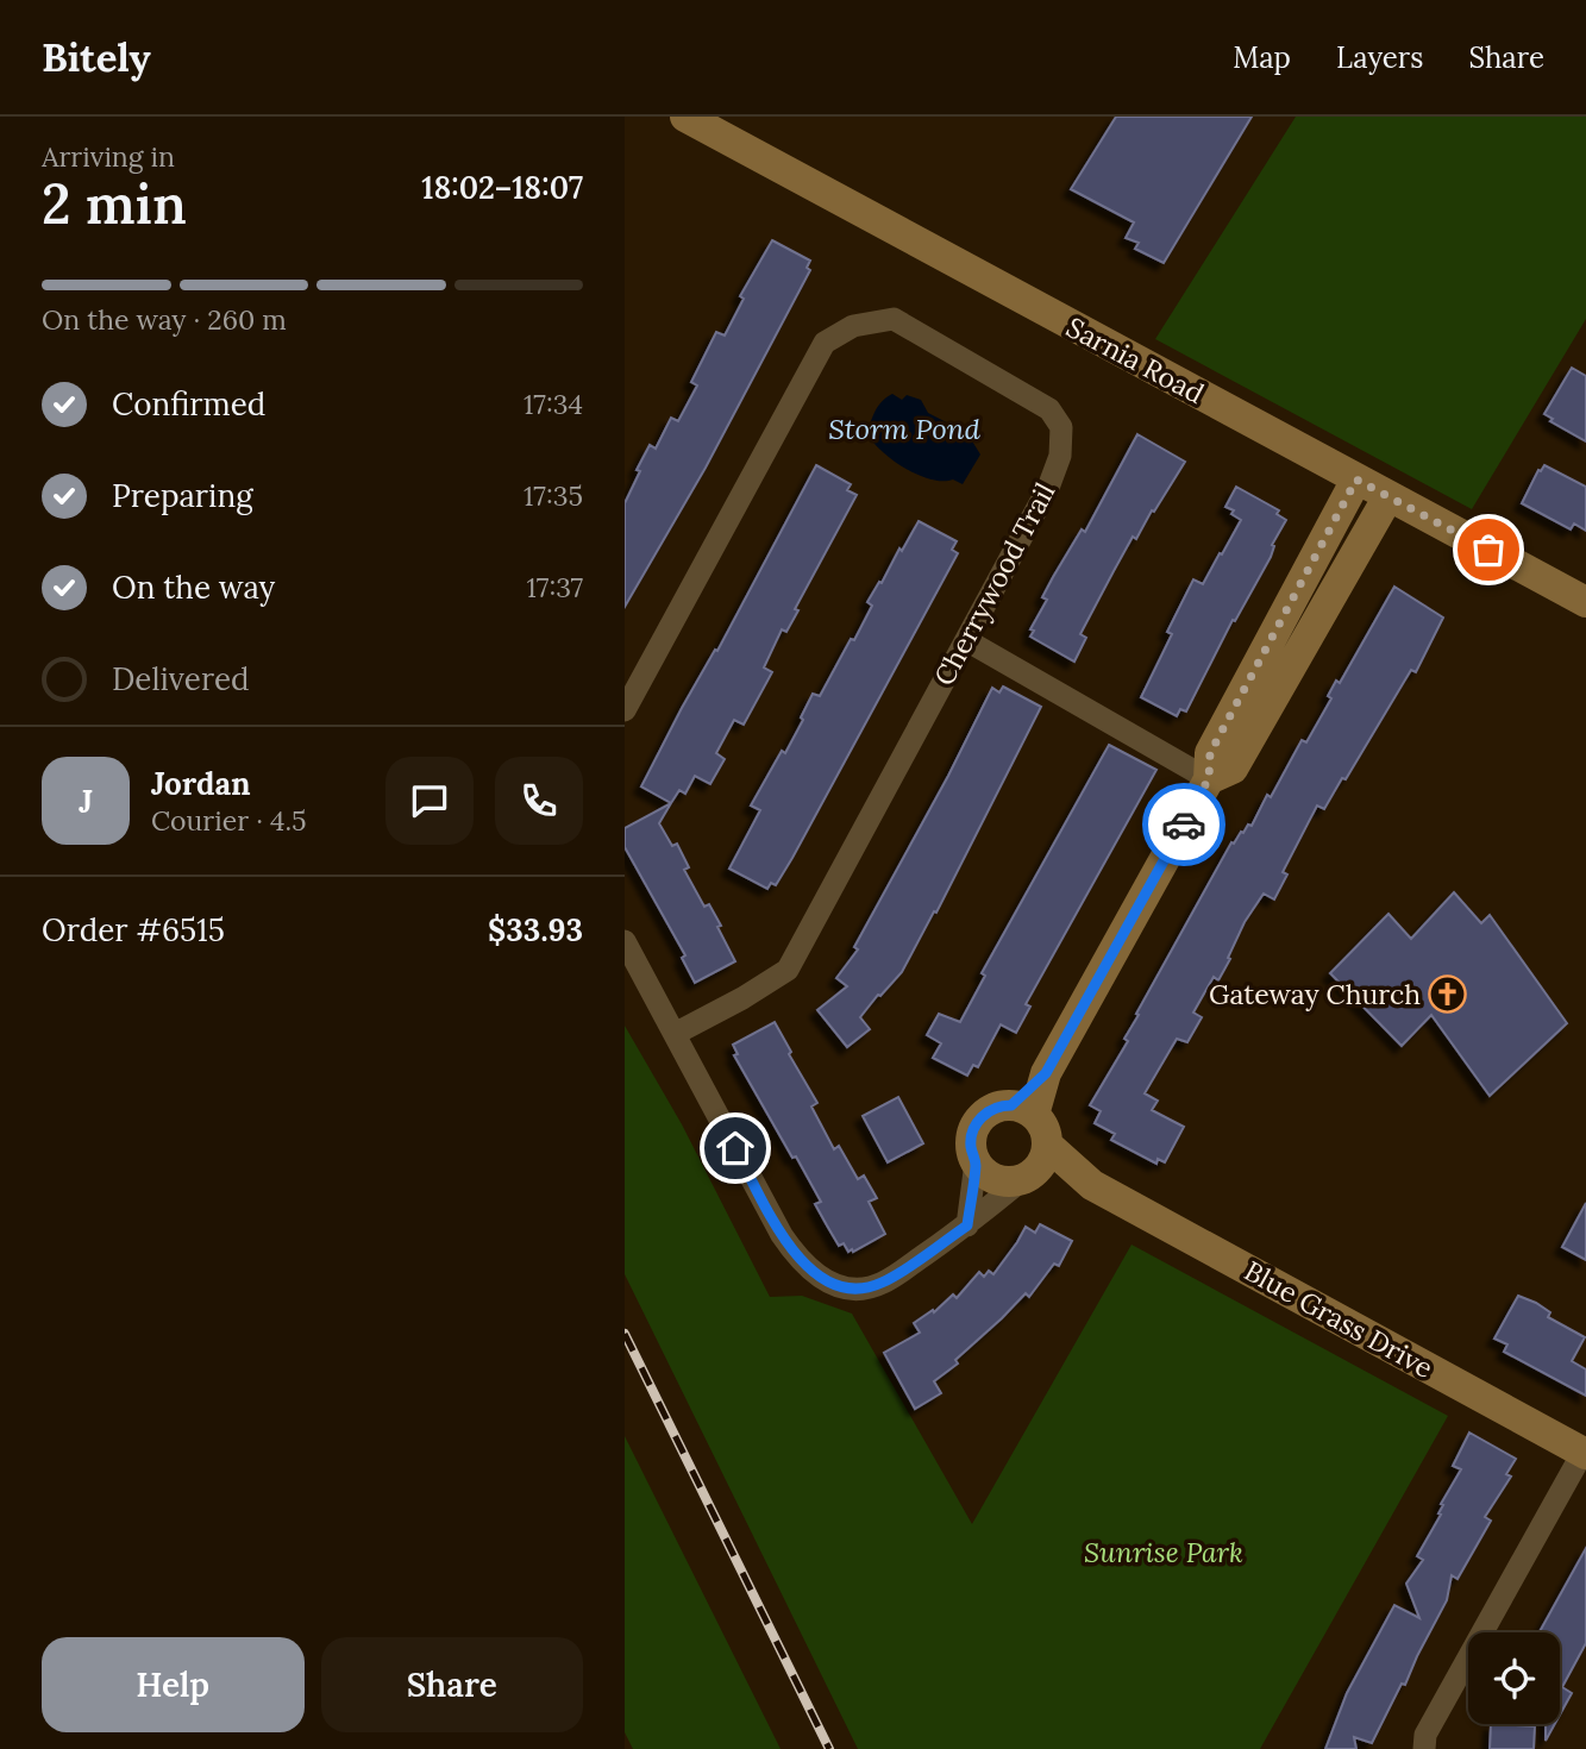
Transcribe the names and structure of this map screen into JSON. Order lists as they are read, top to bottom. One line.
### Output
{"streets":{"street":["Sarnia Road","Cherrywood Trail","Blue Grass Drive"]},"water":["Storm Pond"],"parks":["Sunrise Park"],"places":{"church":["Gateway Church"]},"page":{"header":"Bitely","nav":["Map","Layers","Share"],"heading":["2 min","Arriving in","18:02–18:07"],"panel":["Jordan","Courier · 4.5","Order #6515","$33.93"],"bar":"On the way · 260 m","list":[["Confirmed","17:34"],["Preparing","17:35"],["On the way","17:37"],"Delivered"],"round":"J","buttons":["Help","Share"]}}
